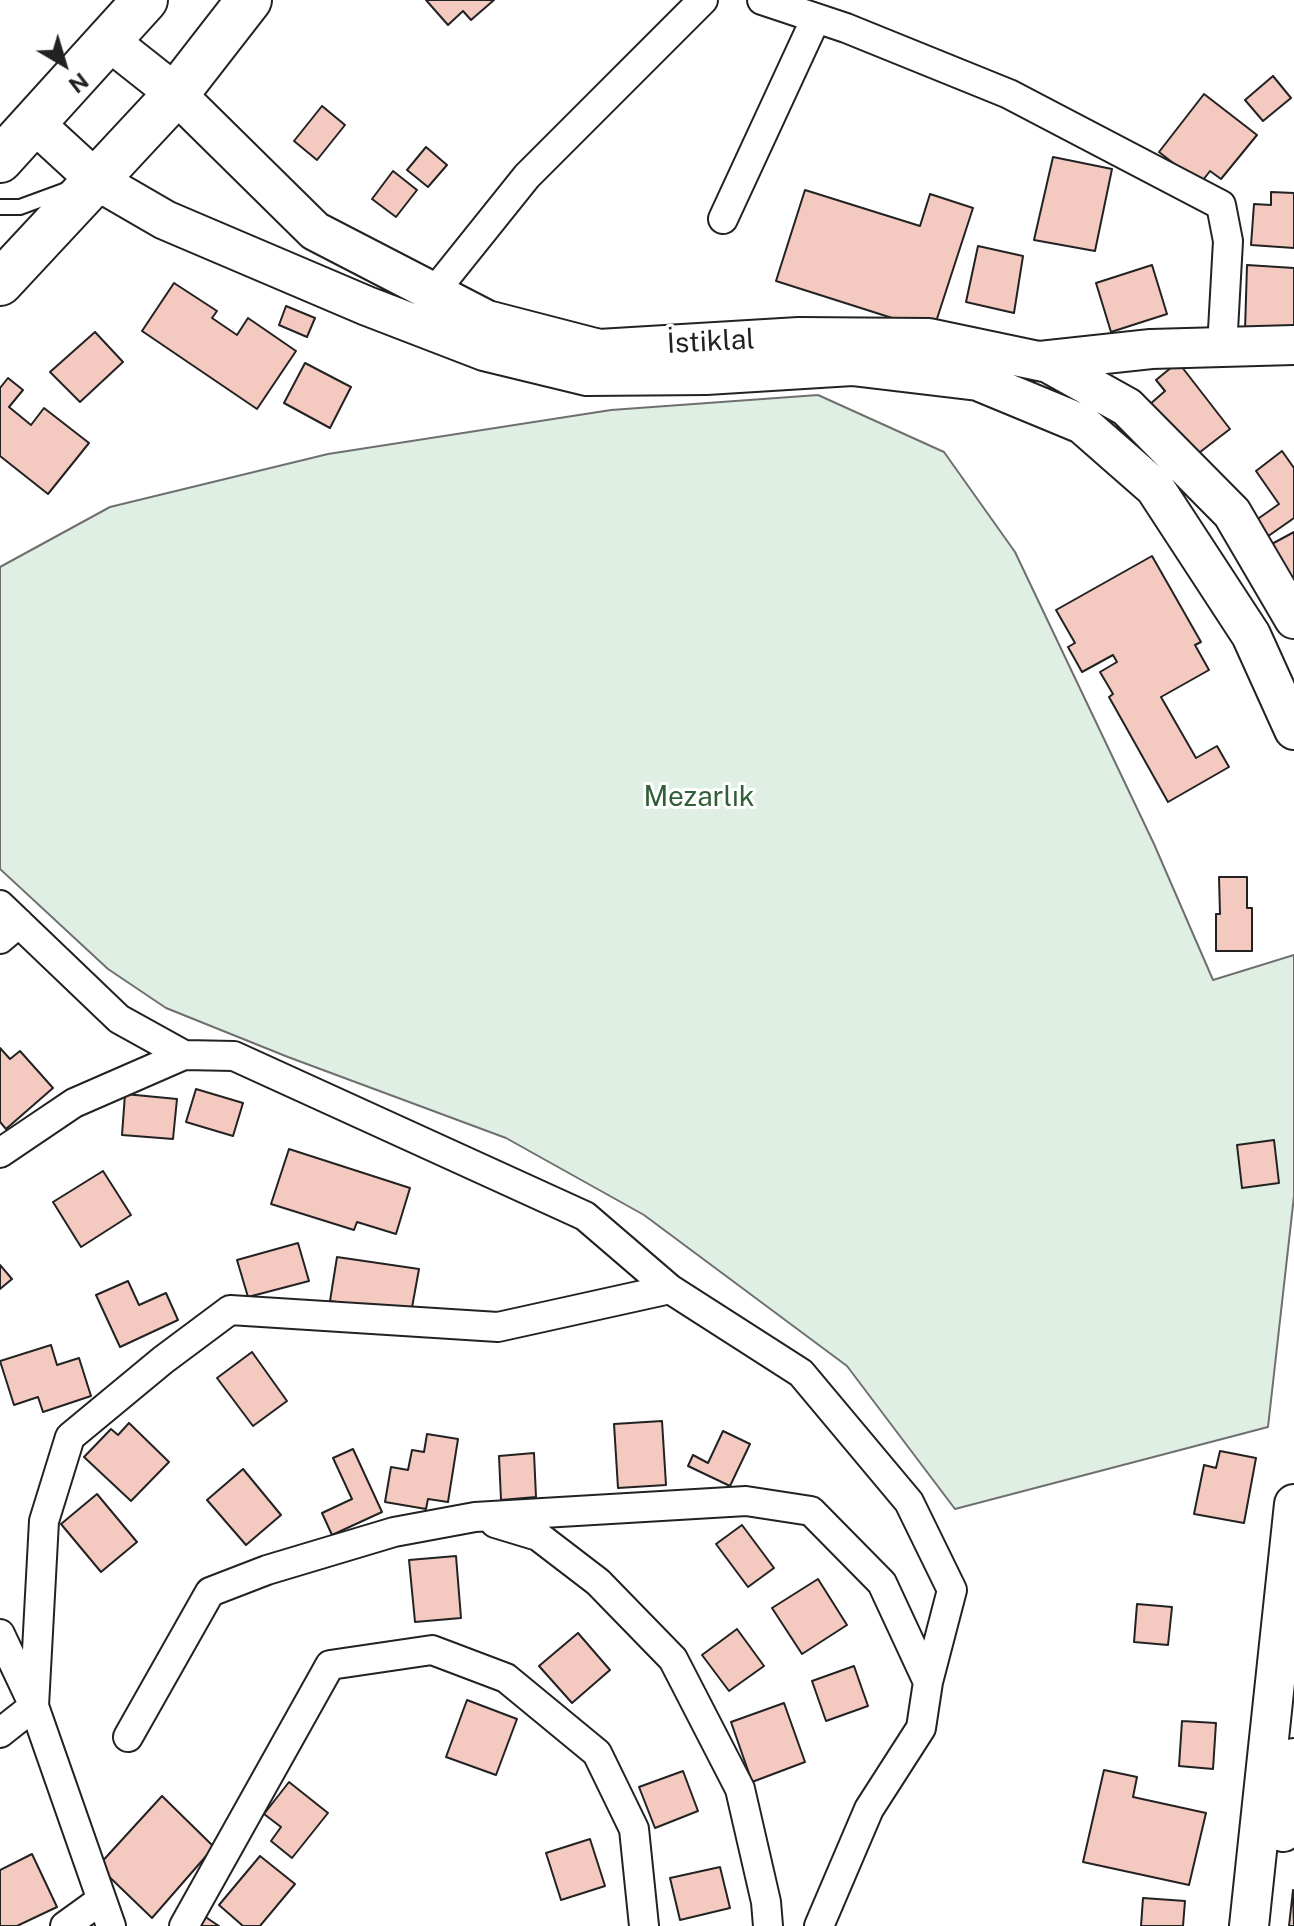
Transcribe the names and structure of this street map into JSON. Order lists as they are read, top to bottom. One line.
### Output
{"streets":{"street":["İstiklal"]},"parks":["Mezarlık"],"north":"bottom right"}
